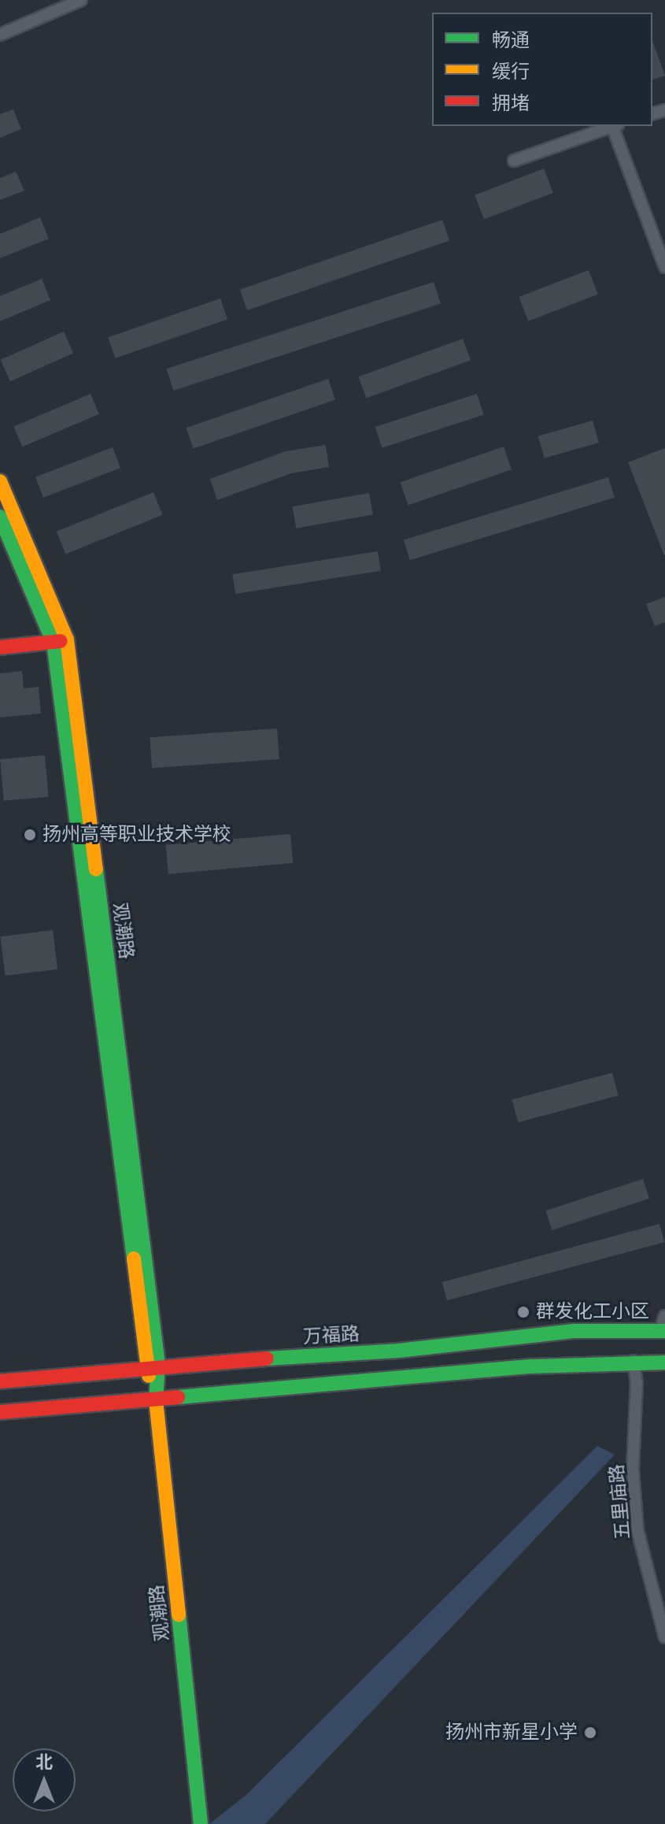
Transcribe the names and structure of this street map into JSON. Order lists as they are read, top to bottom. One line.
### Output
{"streets":{"street":["观潮路","万福路","五里庙路"]},"crossings":[["观潮路","万福路"]],"places":["扬州高等职业技术学校","群发化工小区","扬州市新星小学"],"legend":["畅通","缓行","拥堵"],"north":"top"}
